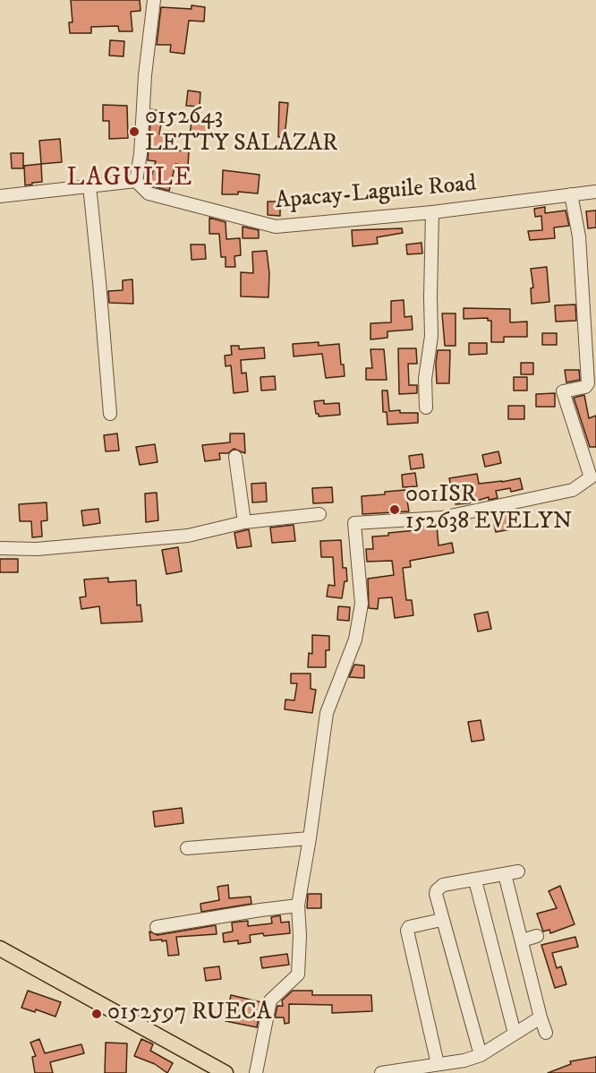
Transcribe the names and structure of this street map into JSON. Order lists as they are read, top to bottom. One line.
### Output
{"streets":{"street":["Apacay-Laguile Road"]},"districts":["LAGUILE"],"places":["0152643 LETTY SALAZAR","001ISR 152638 EVELYN","0152597 RUECA"]}
